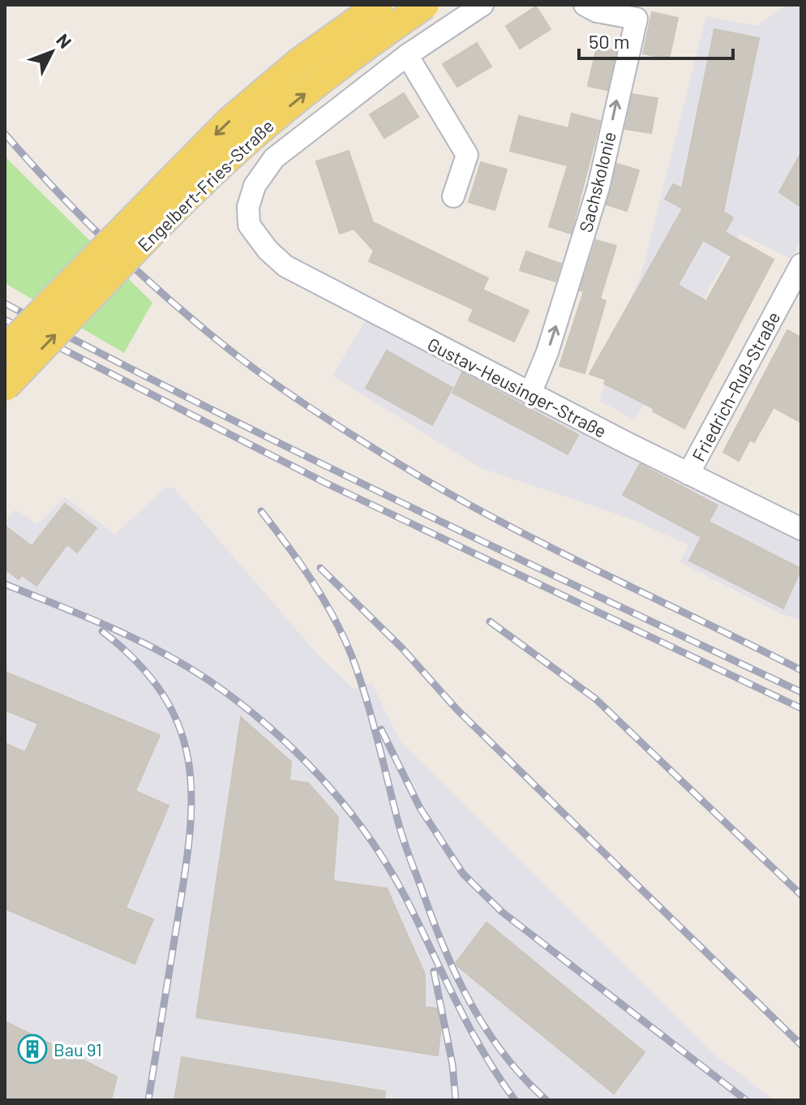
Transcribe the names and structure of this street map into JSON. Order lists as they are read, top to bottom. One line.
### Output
{"streets":{"main road":["Engelbert-Fries-Straße"],"street":["Sachskolonie","Friedrich-Ruß-Straße","Gustav-Heusinger-Straße"]},"crossings":[["Sachskolonie","Gustav-Heusinger-Straße"],["Friedrich-Ruß-Straße","Gustav-Heusinger-Straße"]],"one_way":["Sachskolonie"],"places":{"building":["Bau 91"]},"scale_bar":"50 m","north":"top right"}
